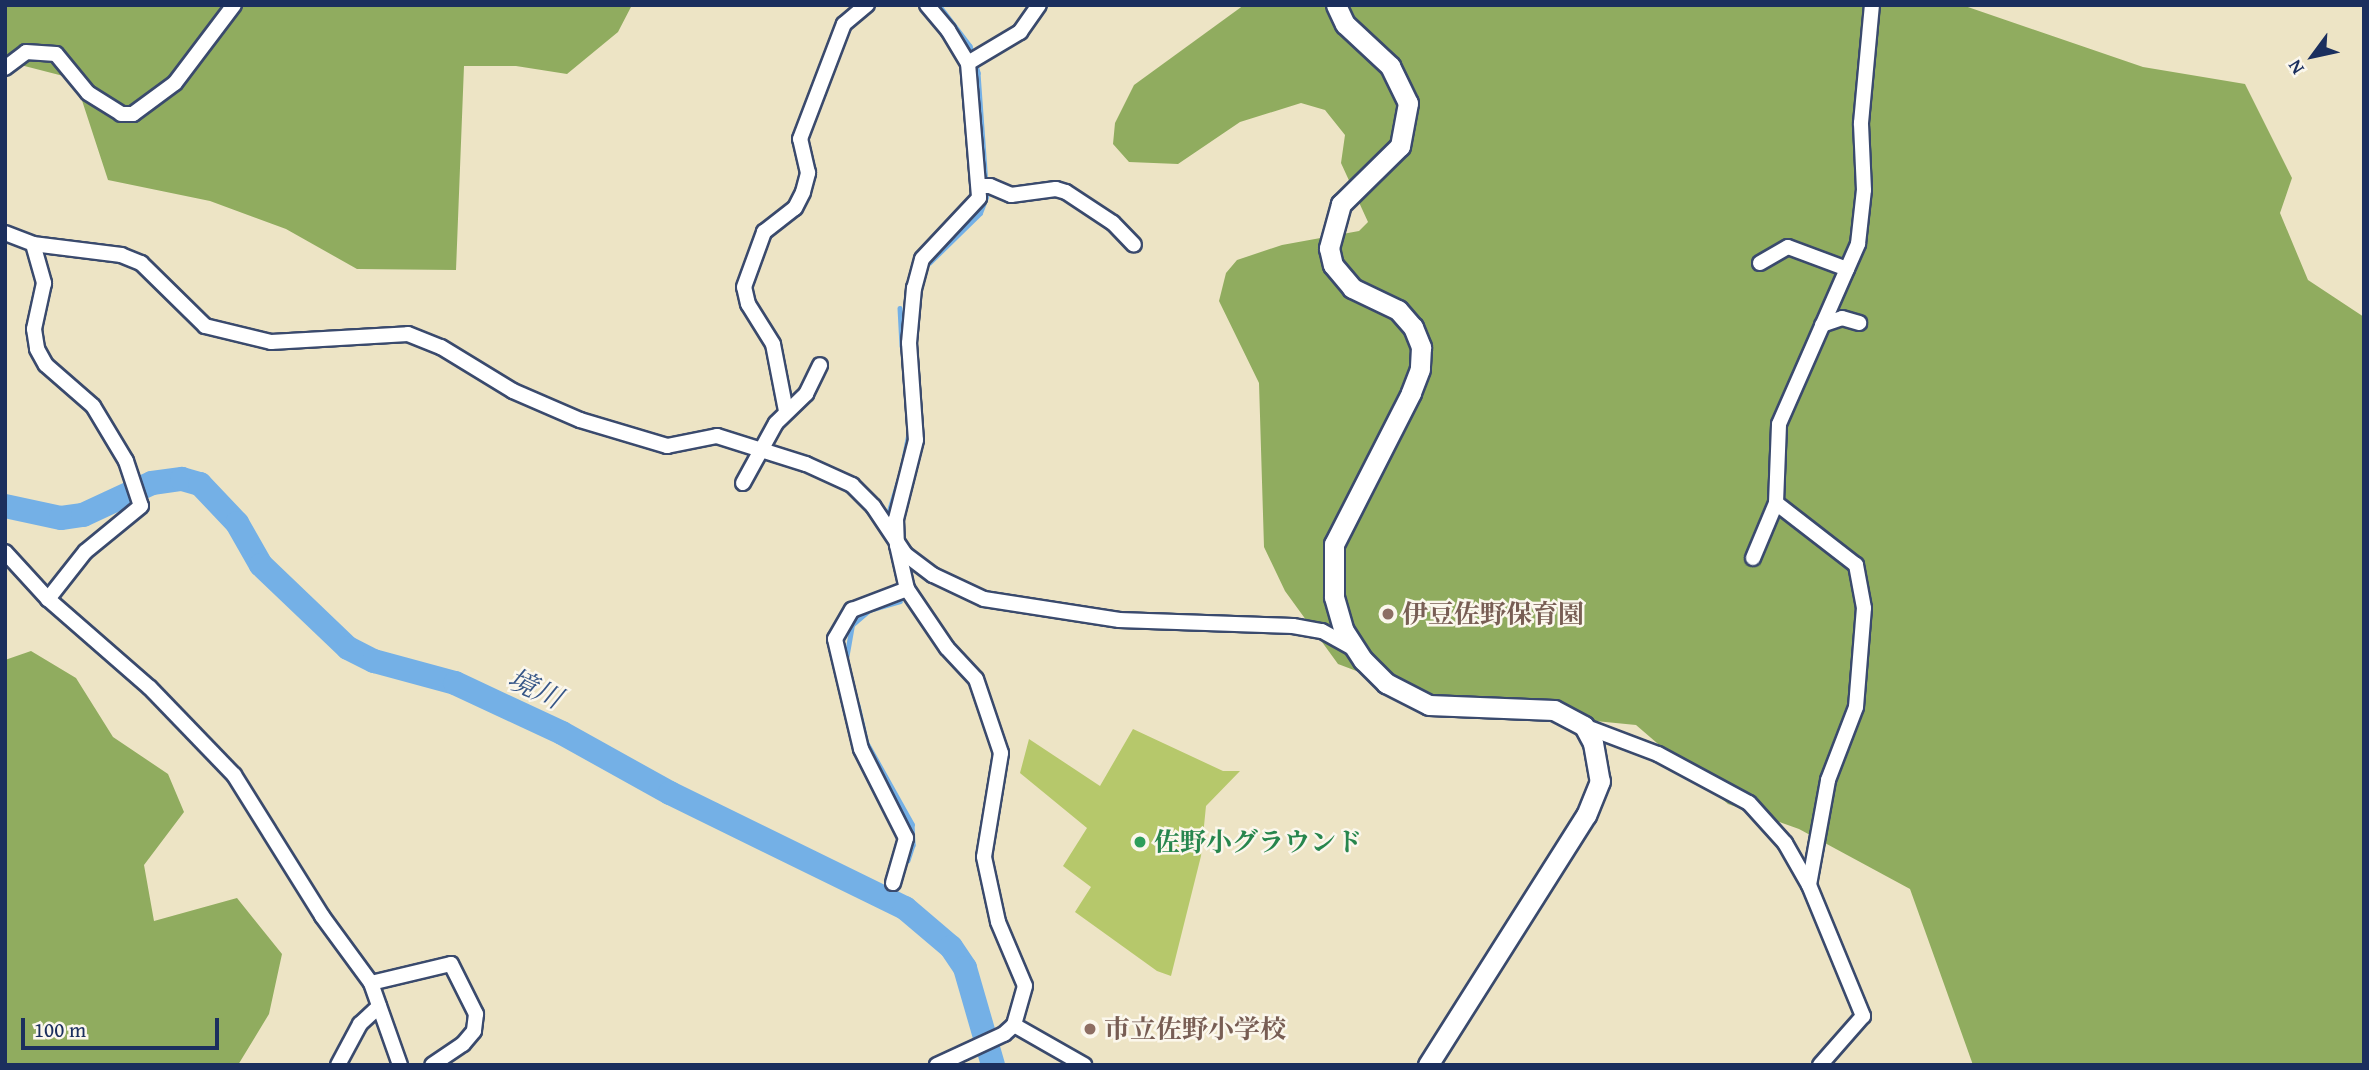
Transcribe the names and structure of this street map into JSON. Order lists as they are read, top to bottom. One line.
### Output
{"water":["境川"],"places":["伊豆佐野保育園","佐野小グラウンド","市立佐野小学校"],"scale_bar":"100 m","north":"bottom left"}
